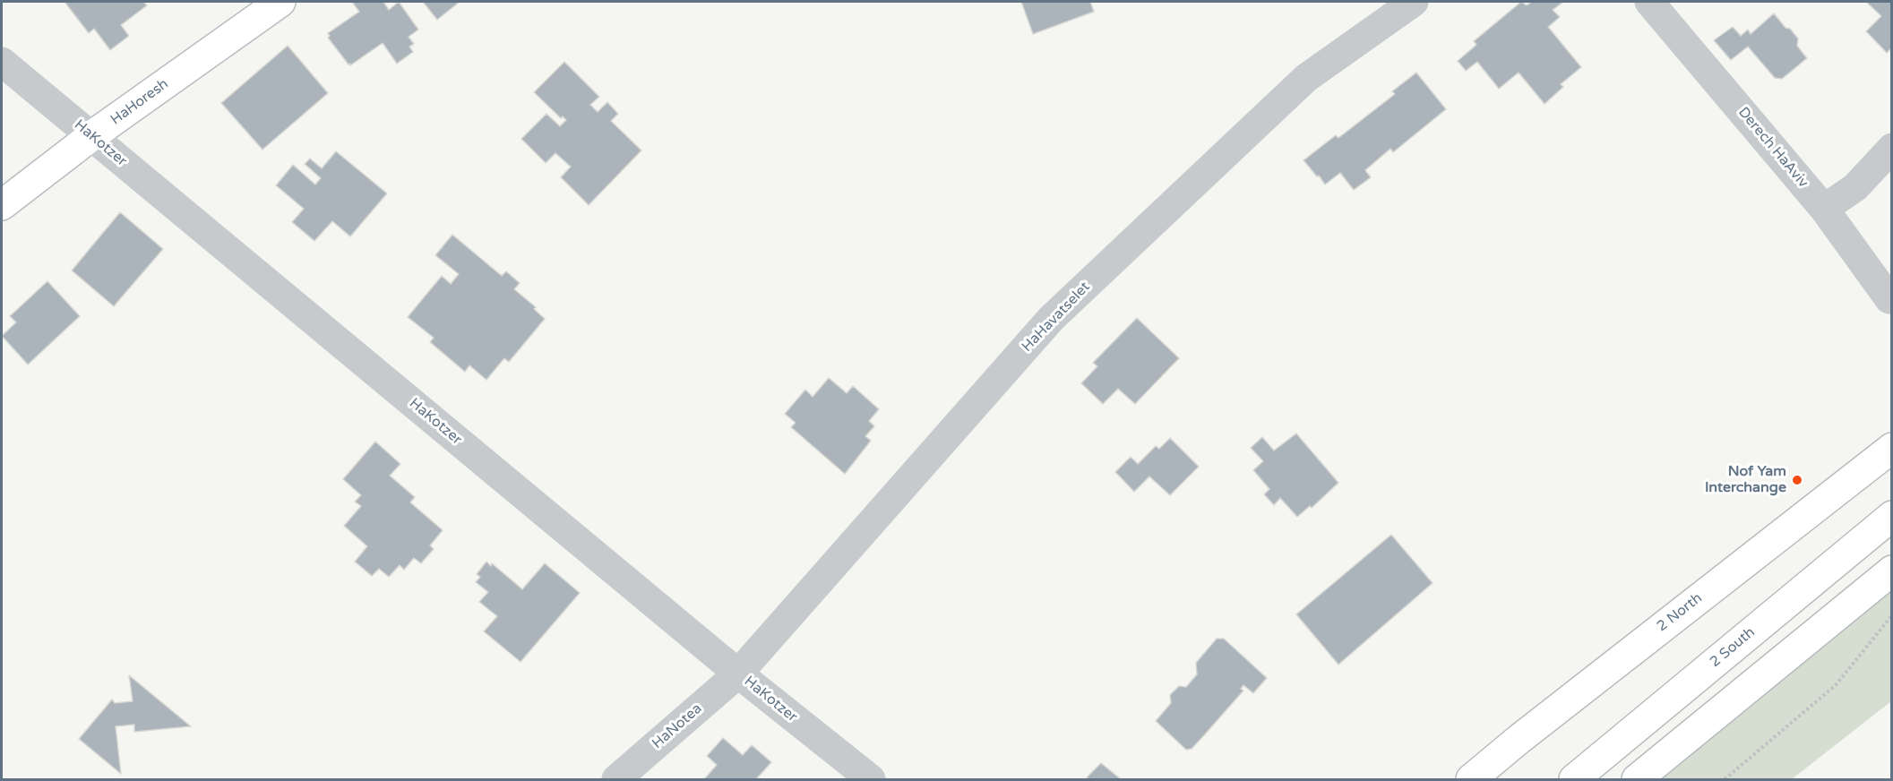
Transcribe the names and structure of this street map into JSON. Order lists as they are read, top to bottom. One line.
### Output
{"streets":{"main road":["HaHoresh","2 North","2 South"],"street":["HaKotzer","Derech HaAviv","HaHavatselet","HaNotea"]},"crossings":[["HaHoresh","HaKotzer"],["HaKotzer","HaHavatselet"],["HaKotzer","HaNotea"],["HaHavatselet","HaNotea"]],"places":["Nof Yam Interchange"]}
